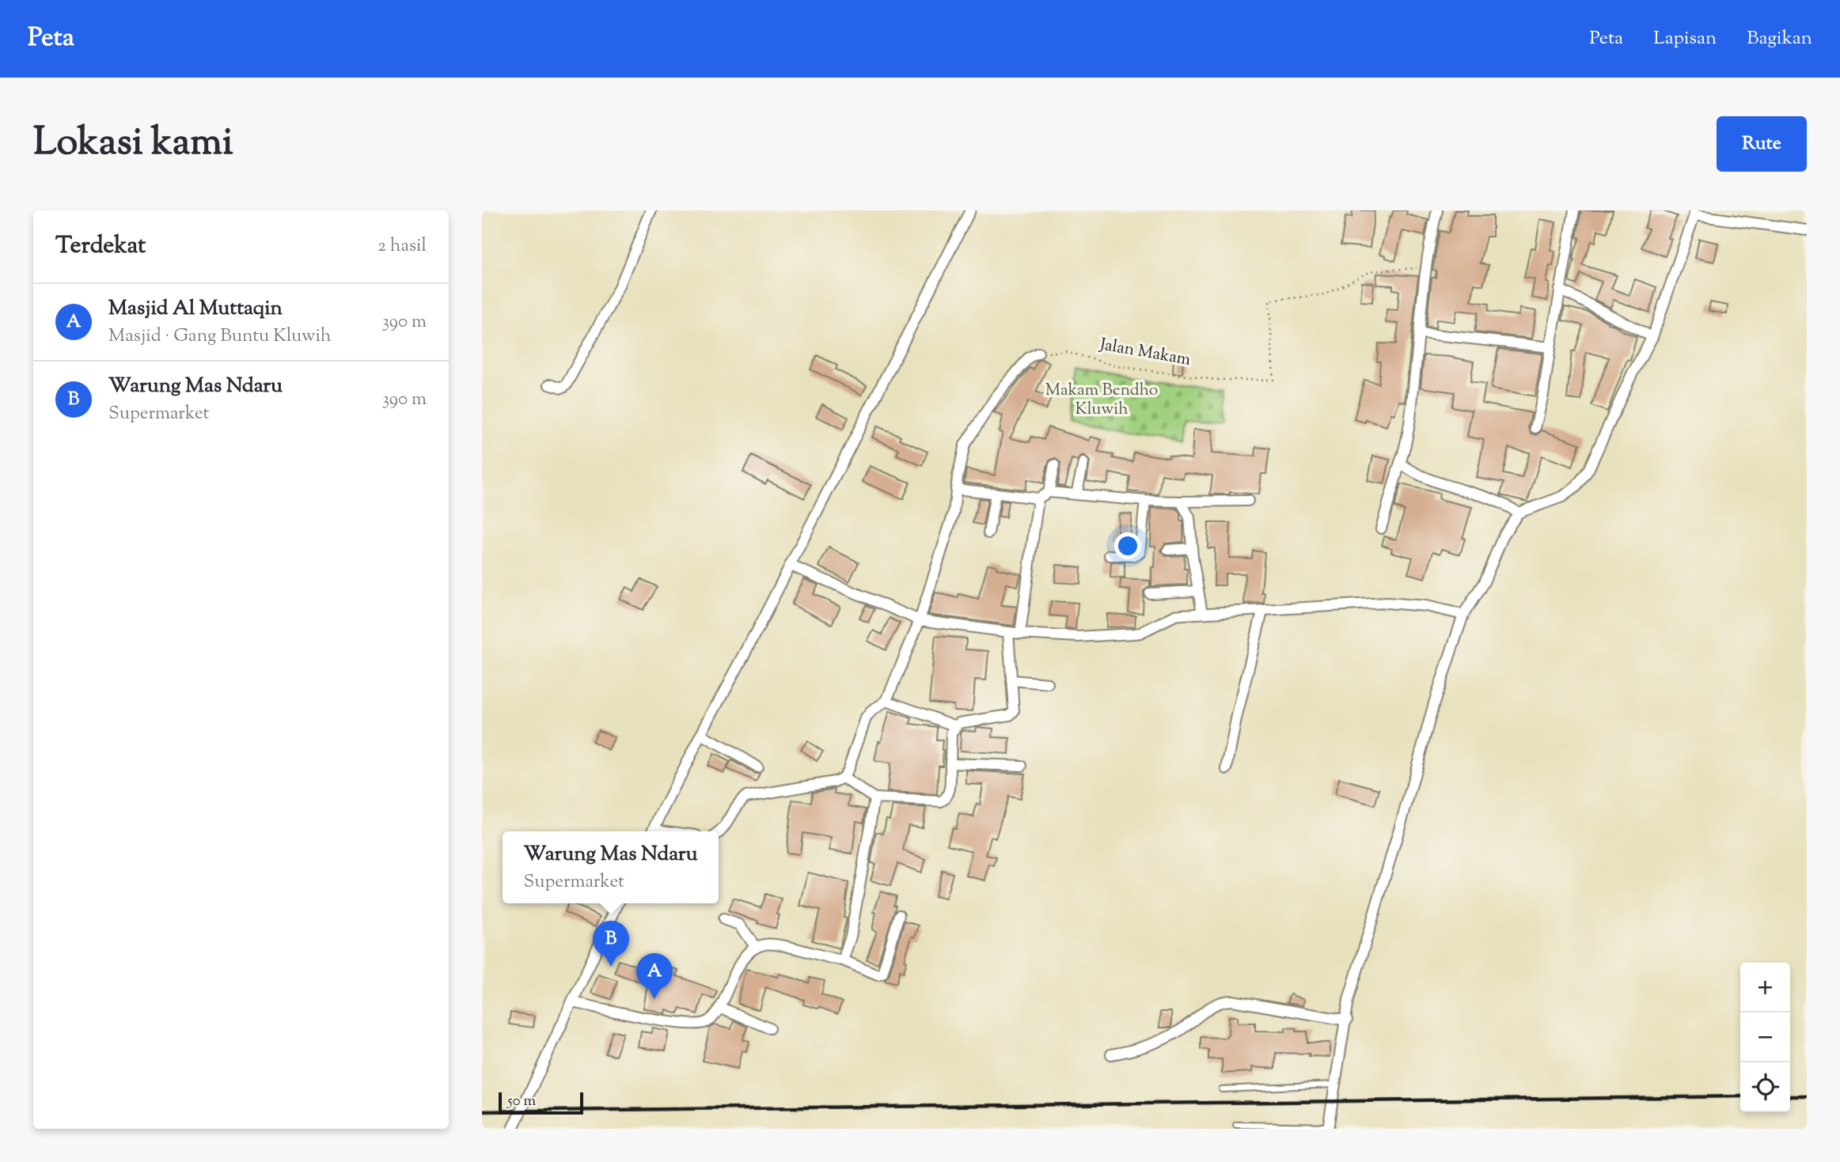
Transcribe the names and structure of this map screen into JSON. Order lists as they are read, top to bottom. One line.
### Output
{"streets":{"path":["Jalan Makam"]},"parks":["Makam Bendho Kluwih"],"scale_bar":"50 m","page":{"header":"Peta","nav":["Peta","Lapisan","Bagikan"],"title":"Lokasi kami","buttons":"Rute","heading":["Terdekat","2 hasil"],"list":[{"mark":"A","name":"Masjid Al Muttaqin","note":"Masjid · Gang Buntu Kluwih","value":"390 m"},{"mark":"B","name":"Warung Mas Ndaru","note":"Supermarket","value":"390 m"}],"popup":["Warung Mas Ndaru","Supermarket"],"pins":["B","A"],"map_buttons":["+","−"],"scale":"50 m"}}
